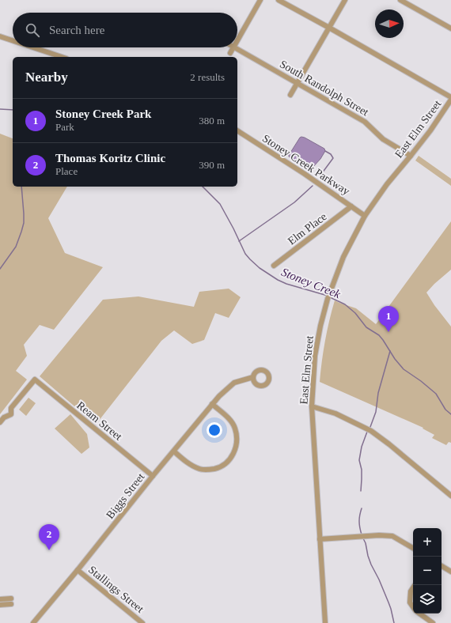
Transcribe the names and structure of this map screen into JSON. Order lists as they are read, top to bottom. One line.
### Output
{"streets":{"street":["South Randolph Street","East Elm Street","Stoney Creek Parkway","Elm Place","Ream Street","Biggs Street","Stallings Street"]},"crossings":[["South Randolph Street","East Elm Street"],["East Elm Street","Stoney Creek Parkway"],["Stoney Creek Parkway","Elm Place"],["Ream Street","Biggs Street"],["Biggs Street","Stallings Street"]],"water":["Stoney Creek"],"north":"right","page":{"search":"Search here","heading":["Nearby","2 results"],"list":[{"mark":"1","name":"Stoney Creek Park","note":"Park","value":"380 m"},{"mark":"2","name":"Thomas Koritz Clinic","note":"Place","value":"390 m"}],"pins":["1","2"],"map_buttons":["+","−"]}}
